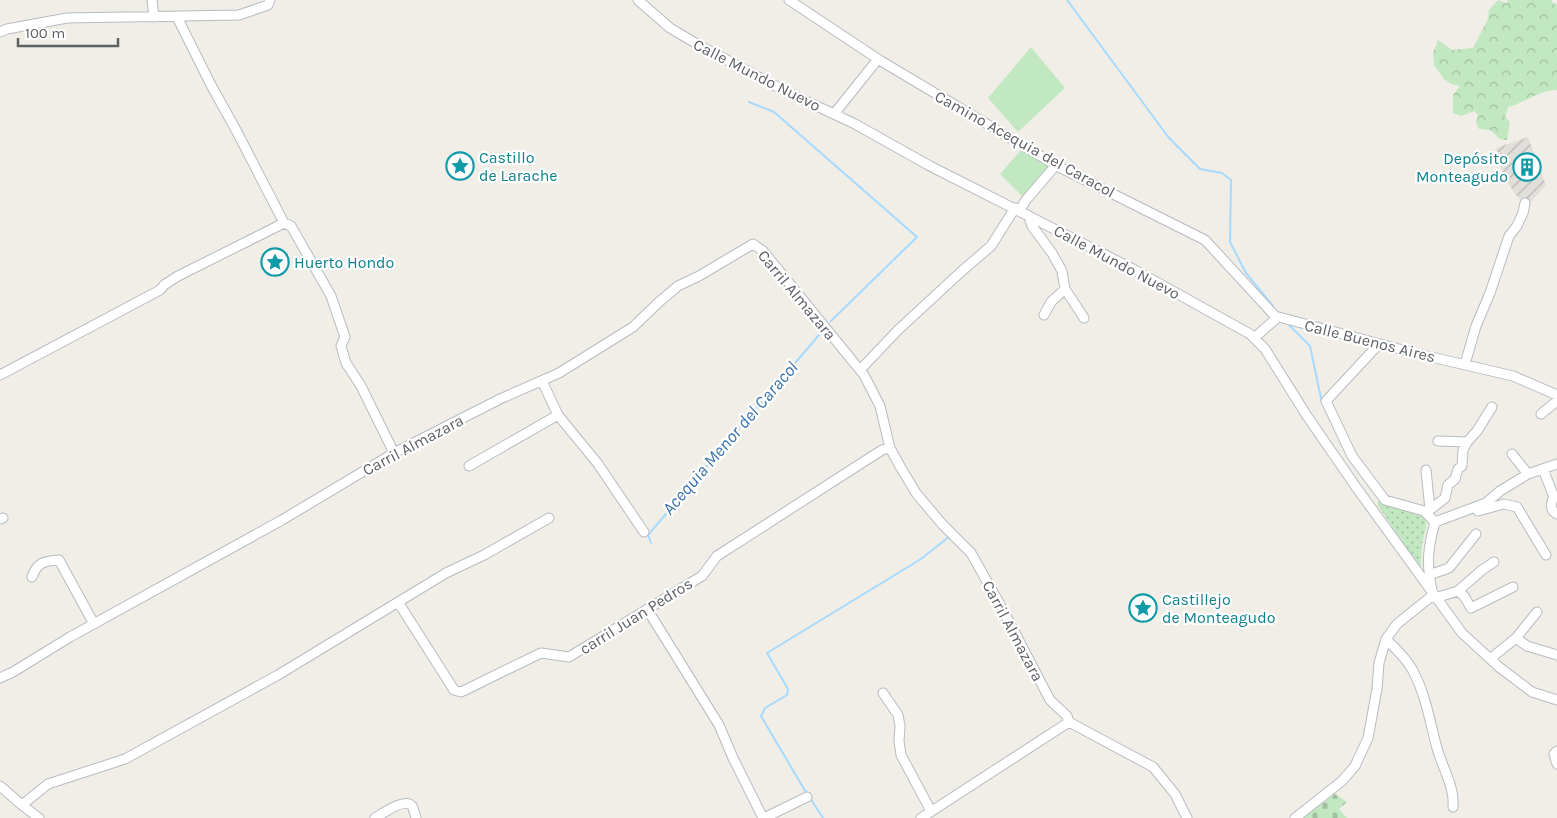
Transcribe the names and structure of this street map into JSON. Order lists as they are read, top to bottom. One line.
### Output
{"streets":{"street":["Calle Mundo Nuevo","Camino Acequia del Caracol","Carril Almazara","Calle Buenos Aires","carril Juan Pedros"]},"crossings":[["Camino Acequia del Caracol","Calle Buenos Aires"],["Carril Almazara","carril Juan Pedros"]],"water":["Acequia Menor del Caracol"],"places":{"place":["Castillo de Larache","Huerto Hondo","Castillejo de Monteagudo"],"building":["Depósito Monteagudo"]},"scale_bar":"100 m"}
